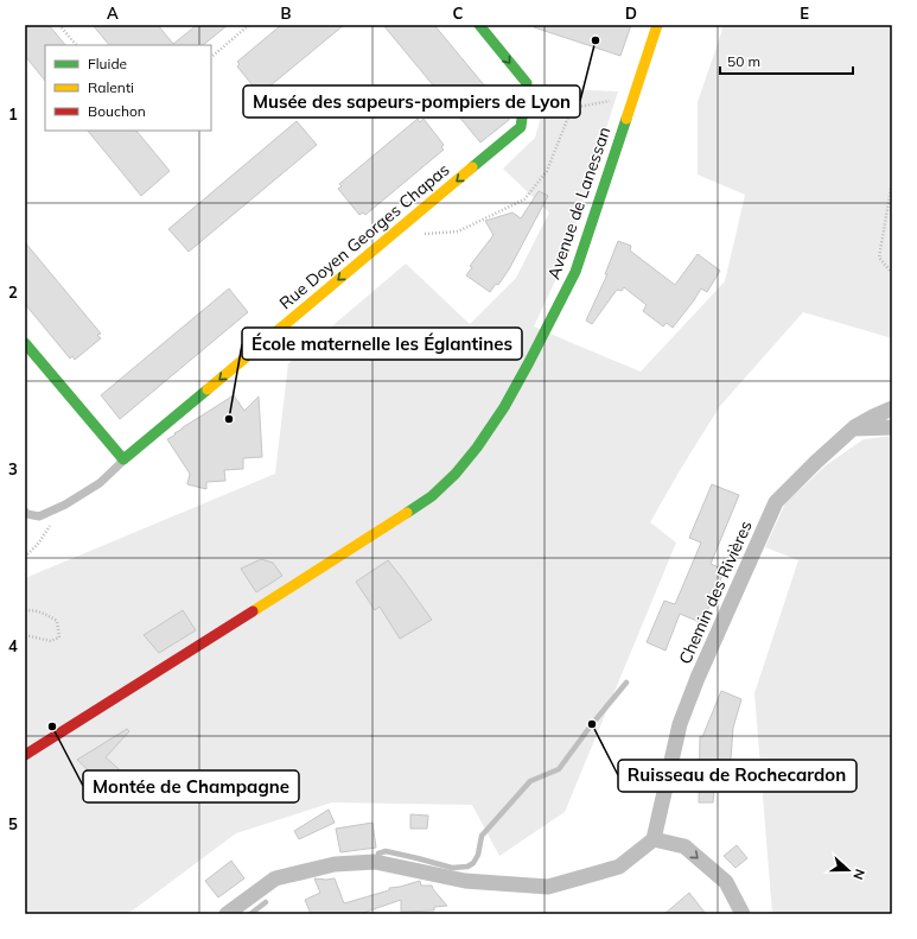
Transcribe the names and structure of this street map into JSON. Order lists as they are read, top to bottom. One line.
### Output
{"streets":{"main road":["Avenue de Lanessan","Rue Doyen Georges Chapas"],"street":["Chemin des Rivières"]},"one_way":["Rue Doyen Georges Chapas"],"places":["Musée des sapeurs-pompiers de Lyon","École maternelle les Églantines","Ruisseau de Rochecardon","Montée de Champagne"],"legend":["Fluide","Ralenti","Bouchon"],"scale_bar":"50 m","north":"right","grid":{"columns":["A","B","C","D","E"],"rows":["1","2","3","4","5"]}}
